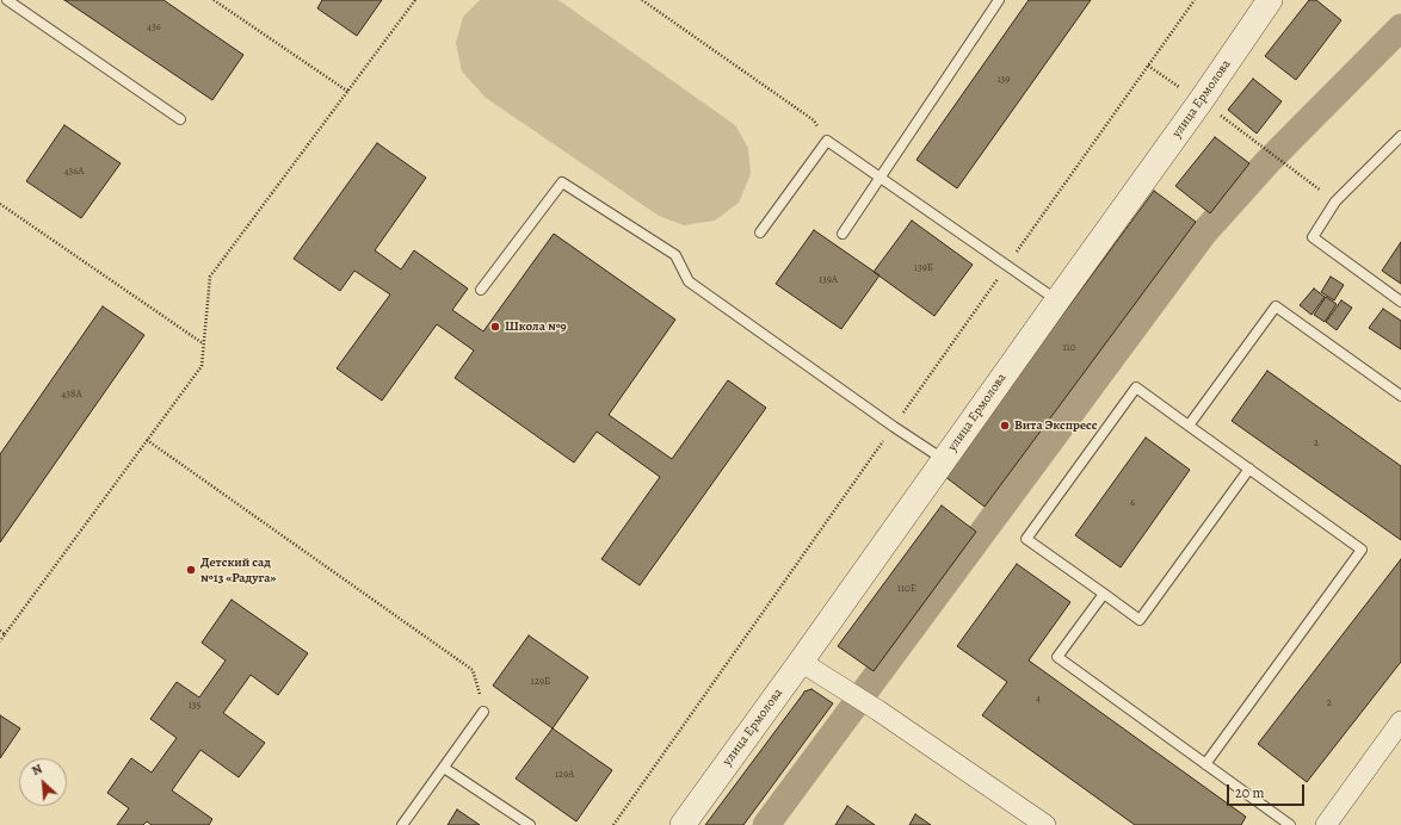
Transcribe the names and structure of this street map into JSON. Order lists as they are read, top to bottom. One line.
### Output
{"streets":{"street":["улица Ермолова"]},"places":["Школа №9","Вита Экспресс","Детский сад №13 «Радуга»"],"house_numbers":["436","139","436А","139Б","139А","110","438А","2","6","110Е","129Б","4","2","135","129А"],"scale_bar":"20 m","north":"top left"}
